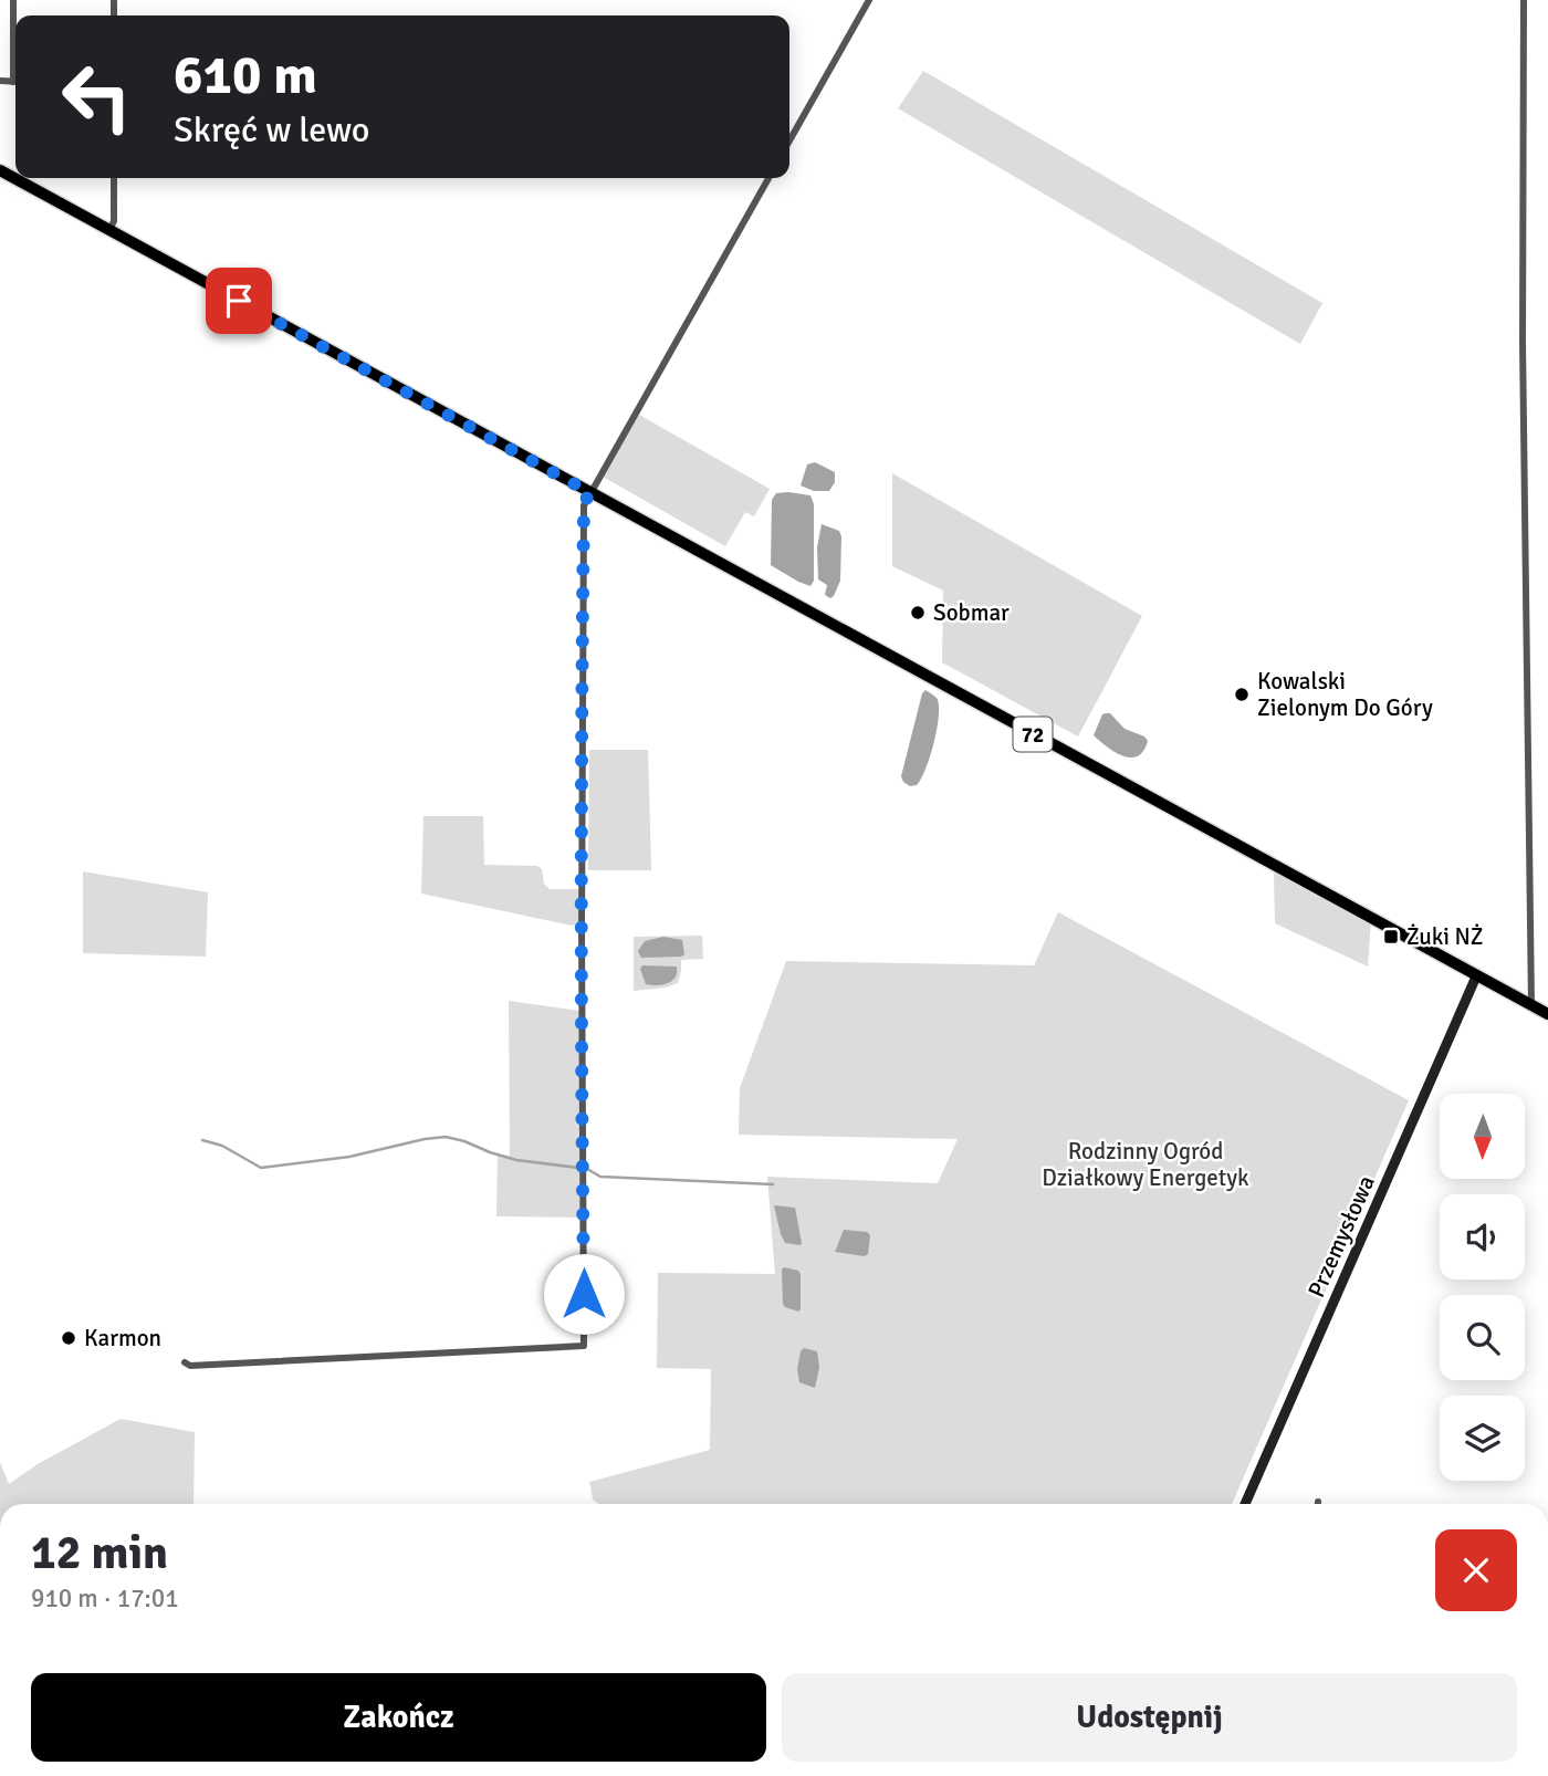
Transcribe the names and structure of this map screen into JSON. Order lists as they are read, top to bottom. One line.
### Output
{"streets":{"main road":["72","Przemysłowa"]},"crossings":[["72","Przemysłowa"]],"parks":["Rodzinny Ogród Działkowy Energetyk"],"places":{"other":["Sobmar","Kowalski Zielonym Do Góry","Karmon"],"transit":["Żuki NŻ"]},"north":"bottom","page":{"turn":["610 m","Skręć w lewo"],"heading":["12 min","910 m · 17:01"],"buttons":["Zakończ","Udostępnij"]}}
